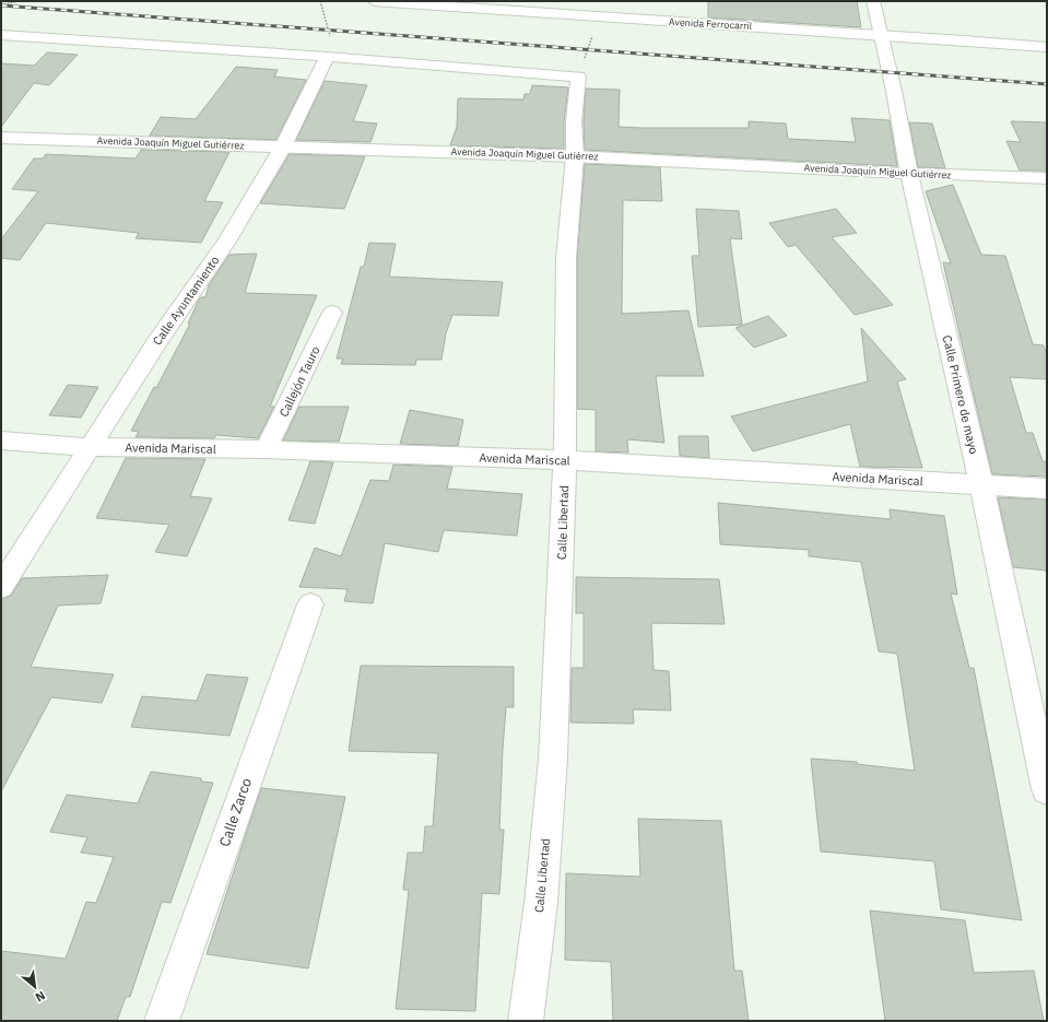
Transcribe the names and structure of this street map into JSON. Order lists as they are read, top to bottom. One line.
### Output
{"streets":{"street":["Avenida Ferrocarril","Avenida Joaquín Miguel Gutiérrez","Calle Ayuntamiento","Callejón Tauro","Calle Primero de mayo","Avenida Mariscal","Calle Libertad","Calle Zarco"]},"crossings":[["Avenida Ferrocarril","Calle Primero de mayo"],["Avenida Joaquín Miguel Gutiérrez","Calle Ayuntamiento"],["Avenida Joaquín Miguel Gutiérrez","Calle Primero de mayo"],["Avenida Joaquín Miguel Gutiérrez","Calle Libertad"],["Calle Ayuntamiento","Avenida Mariscal"],["Callejón Tauro","Avenida Mariscal"],["Calle Primero de mayo","Avenida Mariscal"],["Avenida Mariscal","Calle Libertad"]],"north":"bottom right"}
